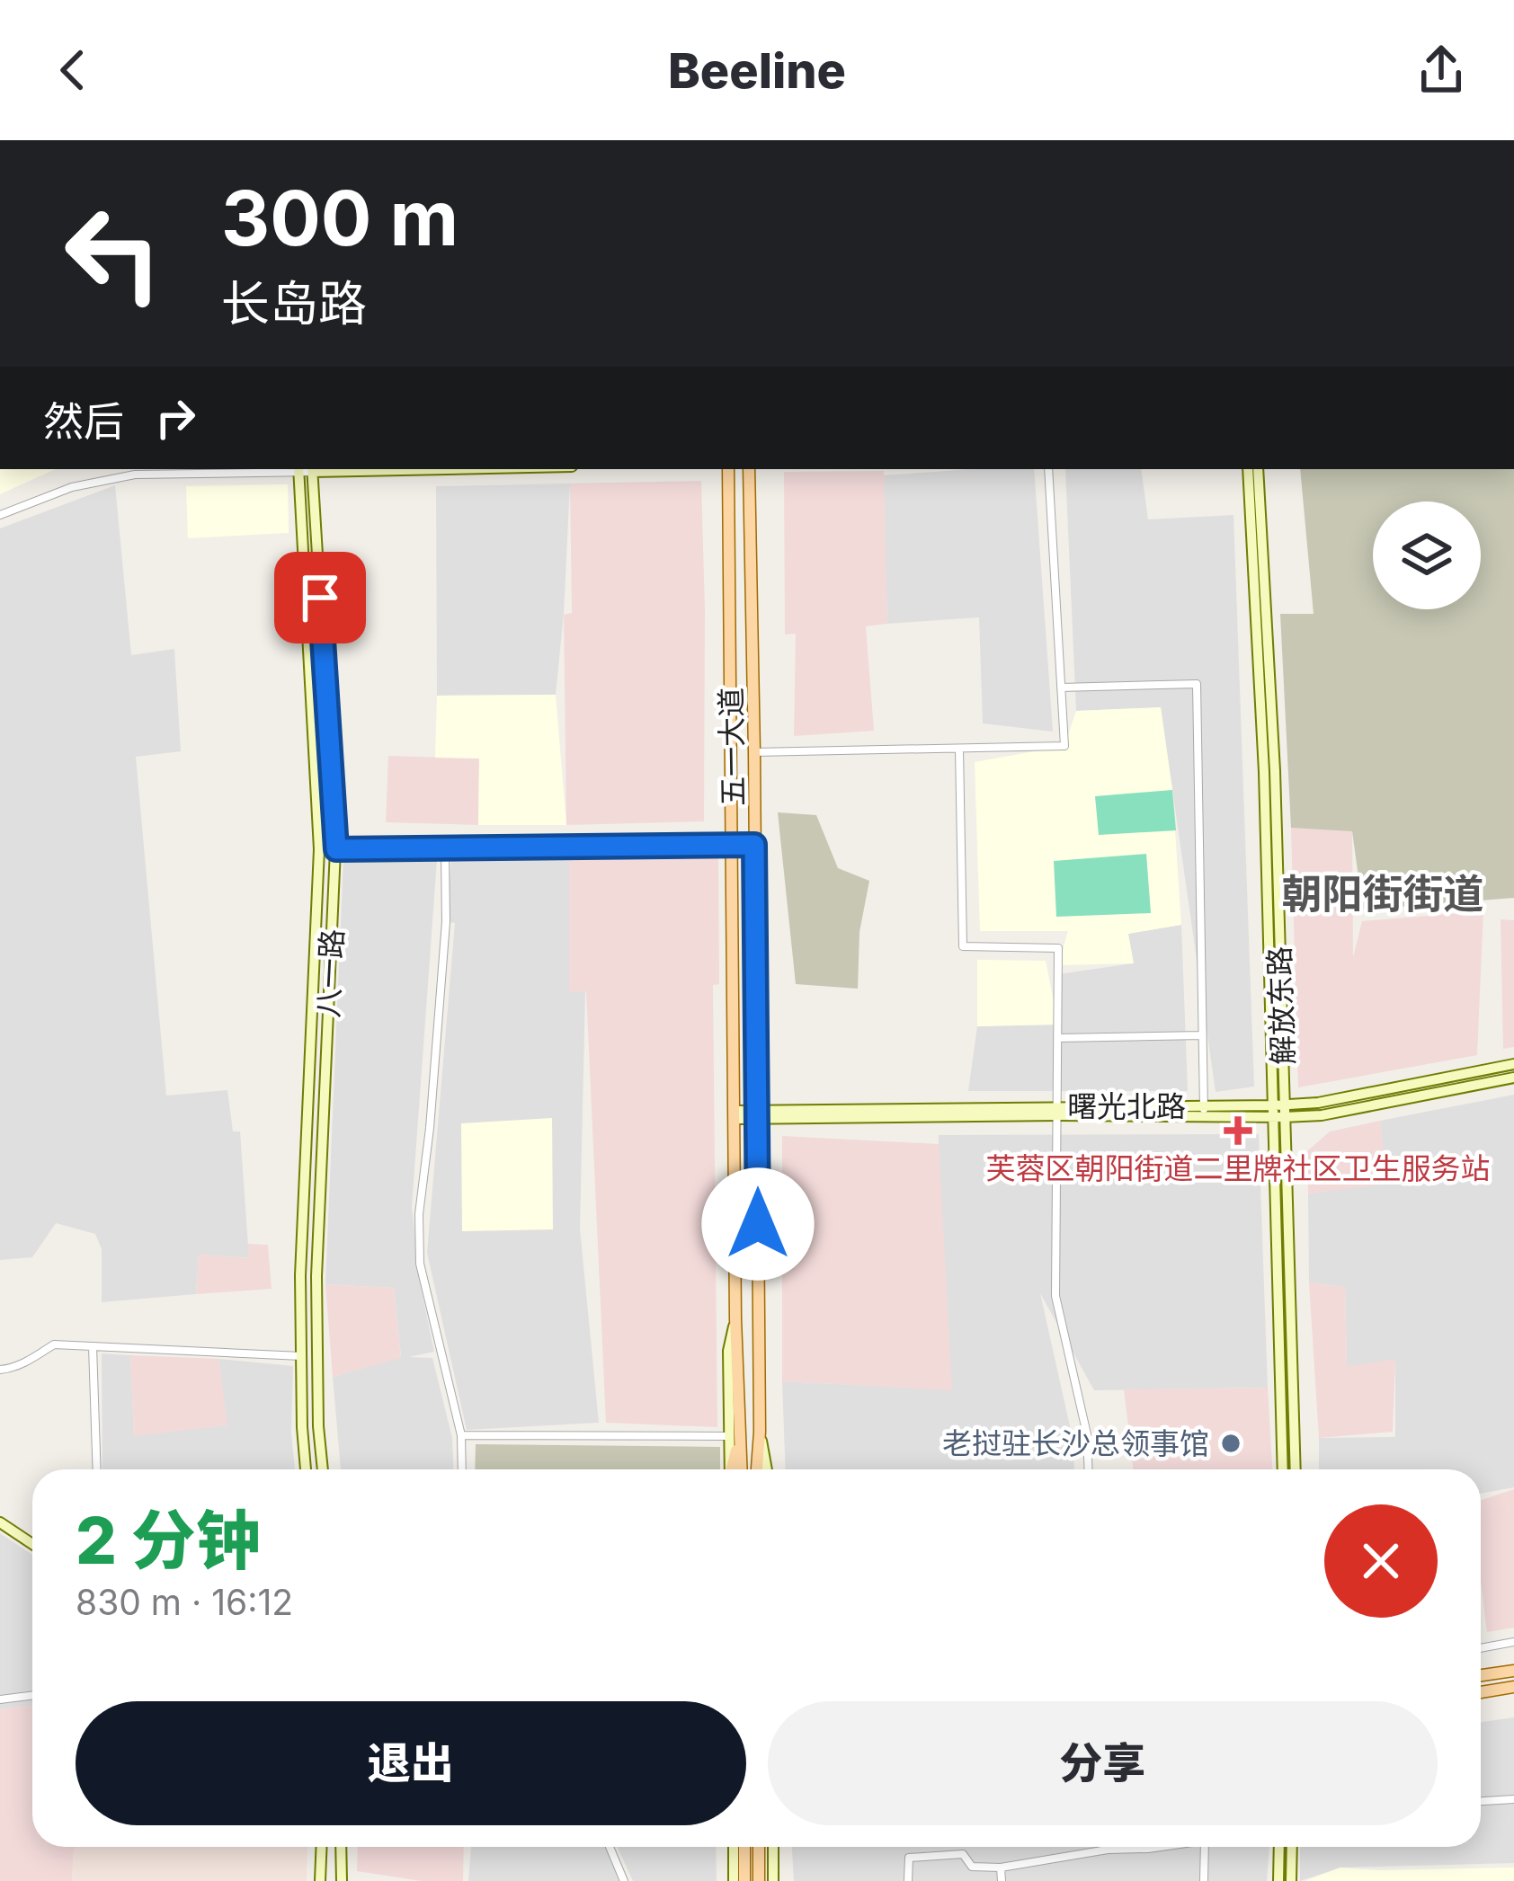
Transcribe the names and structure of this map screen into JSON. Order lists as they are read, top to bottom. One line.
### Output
{"streets":{"main road":["五一大道","八一路","解放东路","曙光北路"]},"crossings":[["五一大道","曙光北路"],["解放东路","曙光北路"]],"districts":["朝阳街街道"],"places":{"health":["芙蓉区朝阳街道二里牌社区卫生服务站"],"other":["老挝驻长沙总领事馆"]},"page":{"header":"Beeline","turn":["300 m","长岛路"],"then":"然后","heading":["2 分钟","830 m · 16:12"],"buttons":["退出","分享"]}}
